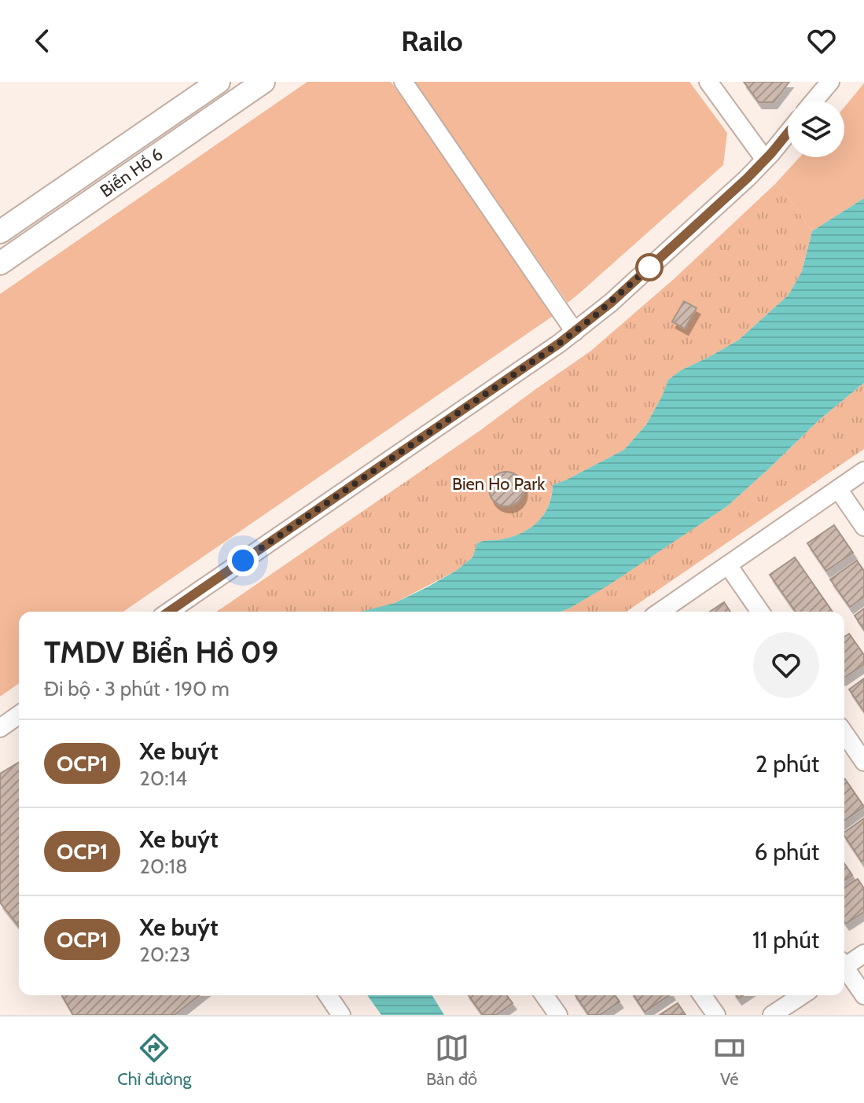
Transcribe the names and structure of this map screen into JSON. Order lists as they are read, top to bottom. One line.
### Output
{"streets":{"street":["Biển Hồ 6"]},"parks":["Bien Ho Park"],"lines":["bus line OCP1"],"page":{"header":"Railo","heading":["TMDV Biển Hồ 09","Đi bộ · 3 phút · 190 m"],"list":[{"mark":"OCP1","name":"Xe buýt","note":"20:14","value":"2 phút"},{"mark":"OCP1","name":"Xe buýt","note":"20:18","value":"6 phút"},{"mark":"OCP1","name":"Xe buýt","note":"20:23","value":"11 phút"}],"tabs":["Chỉ đường","Bản đồ","Vé"]}}
